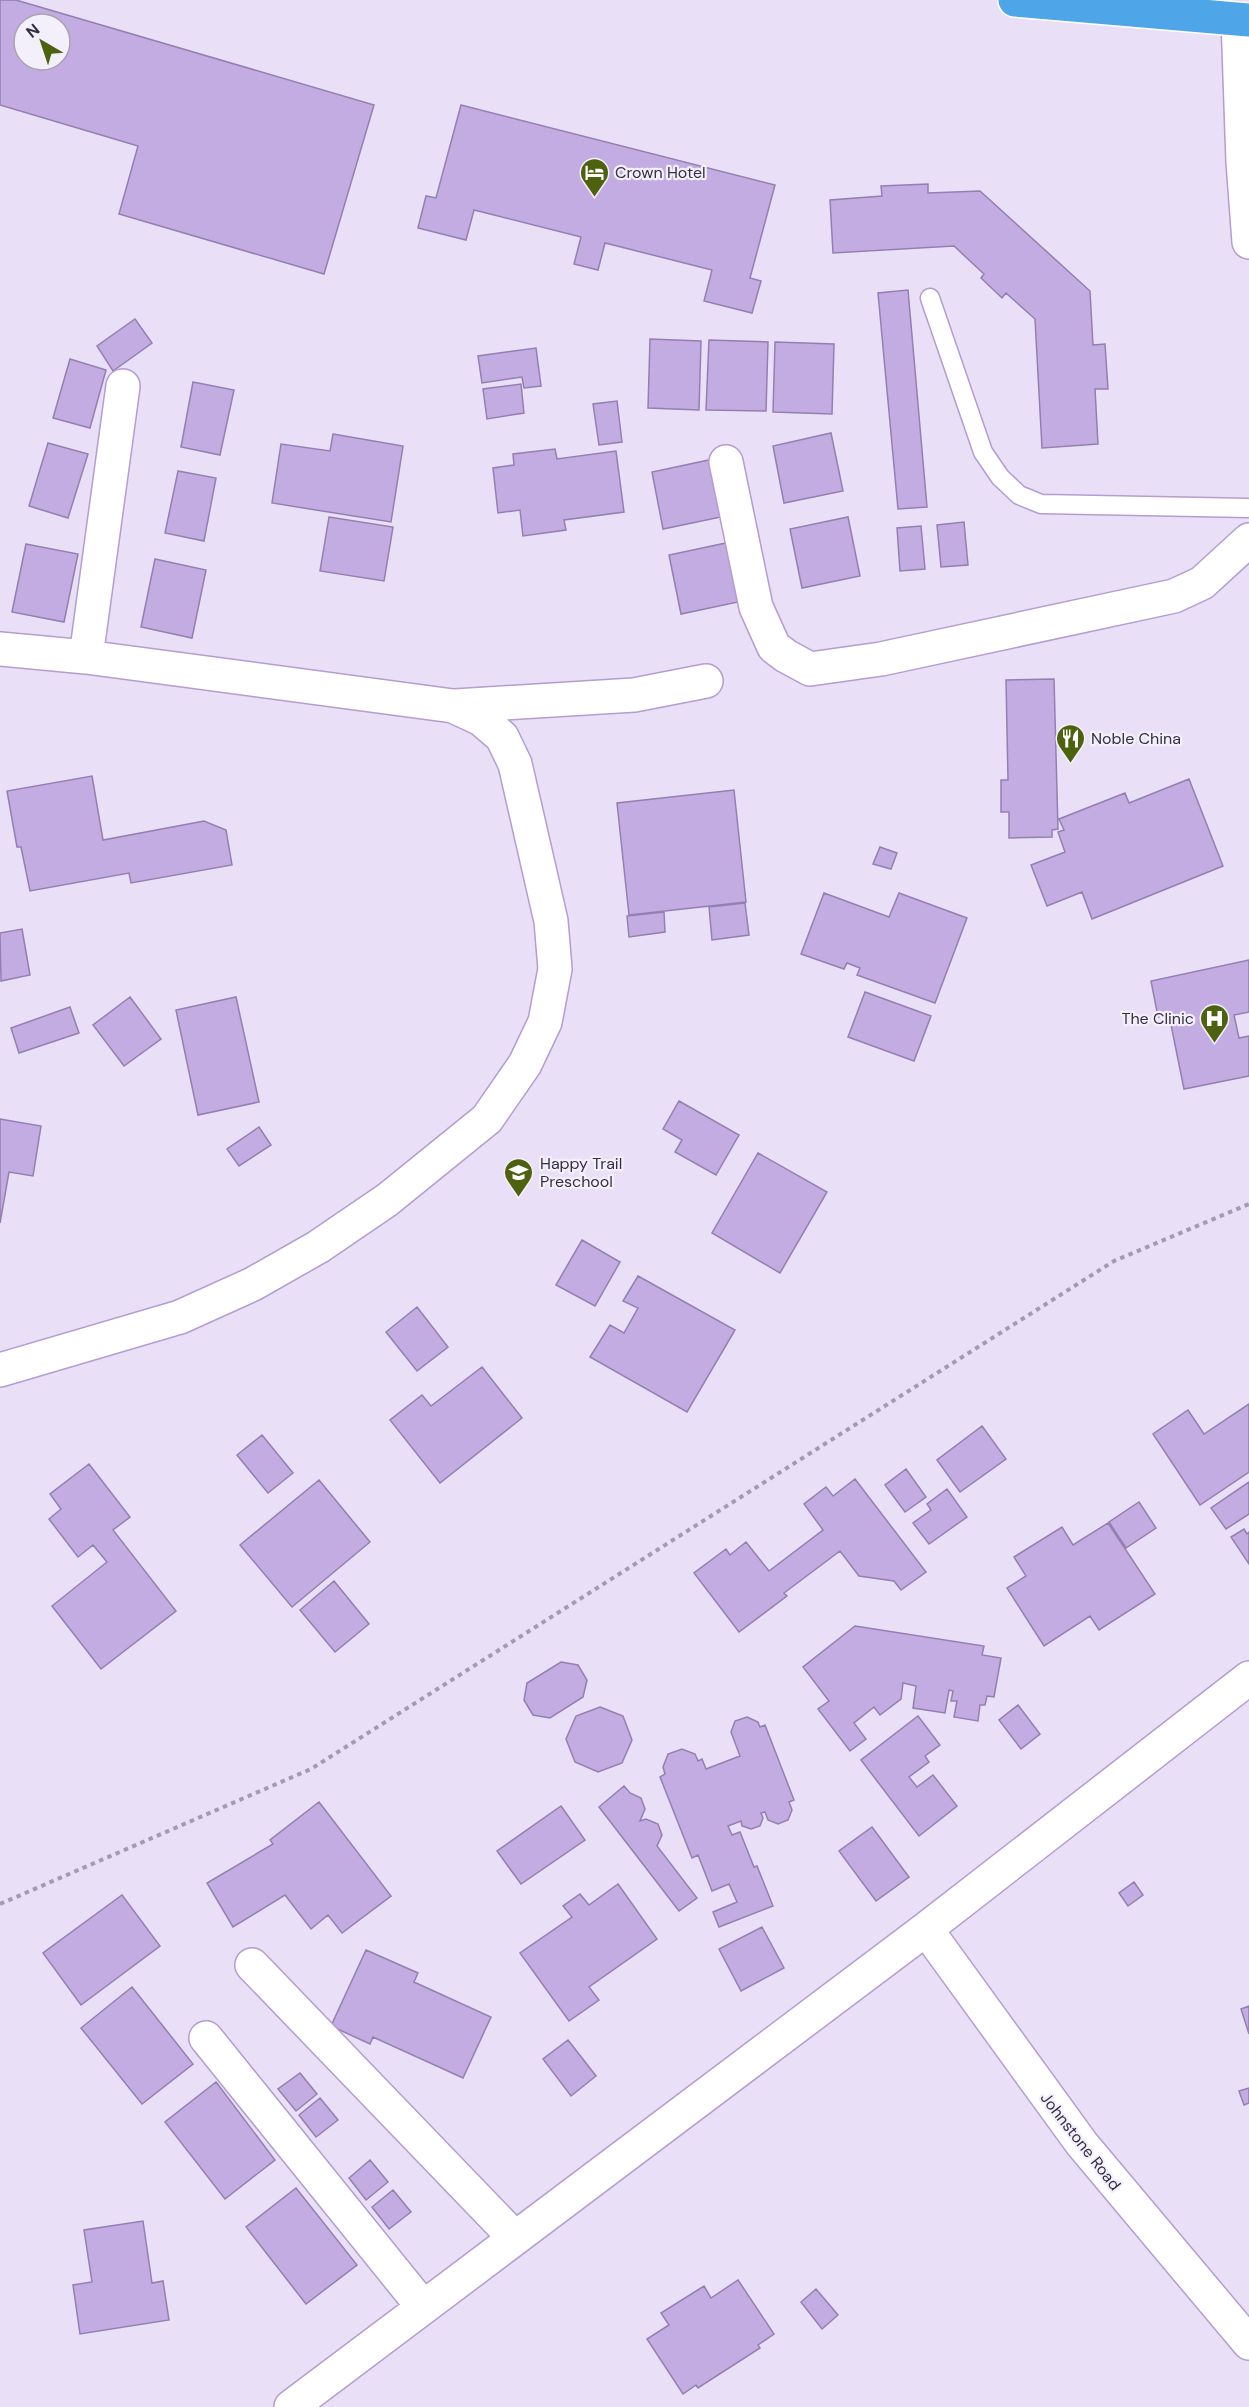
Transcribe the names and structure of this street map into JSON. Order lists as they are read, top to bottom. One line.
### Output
{"streets":{"street":["Johnstone Road"]},"places":{"hotel":["Crown Hotel"],"restaurant":["Noble China"],"hospital":["The Clinic"],"school or university":["Happy Trail Preschool"]},"north":"top left"}
